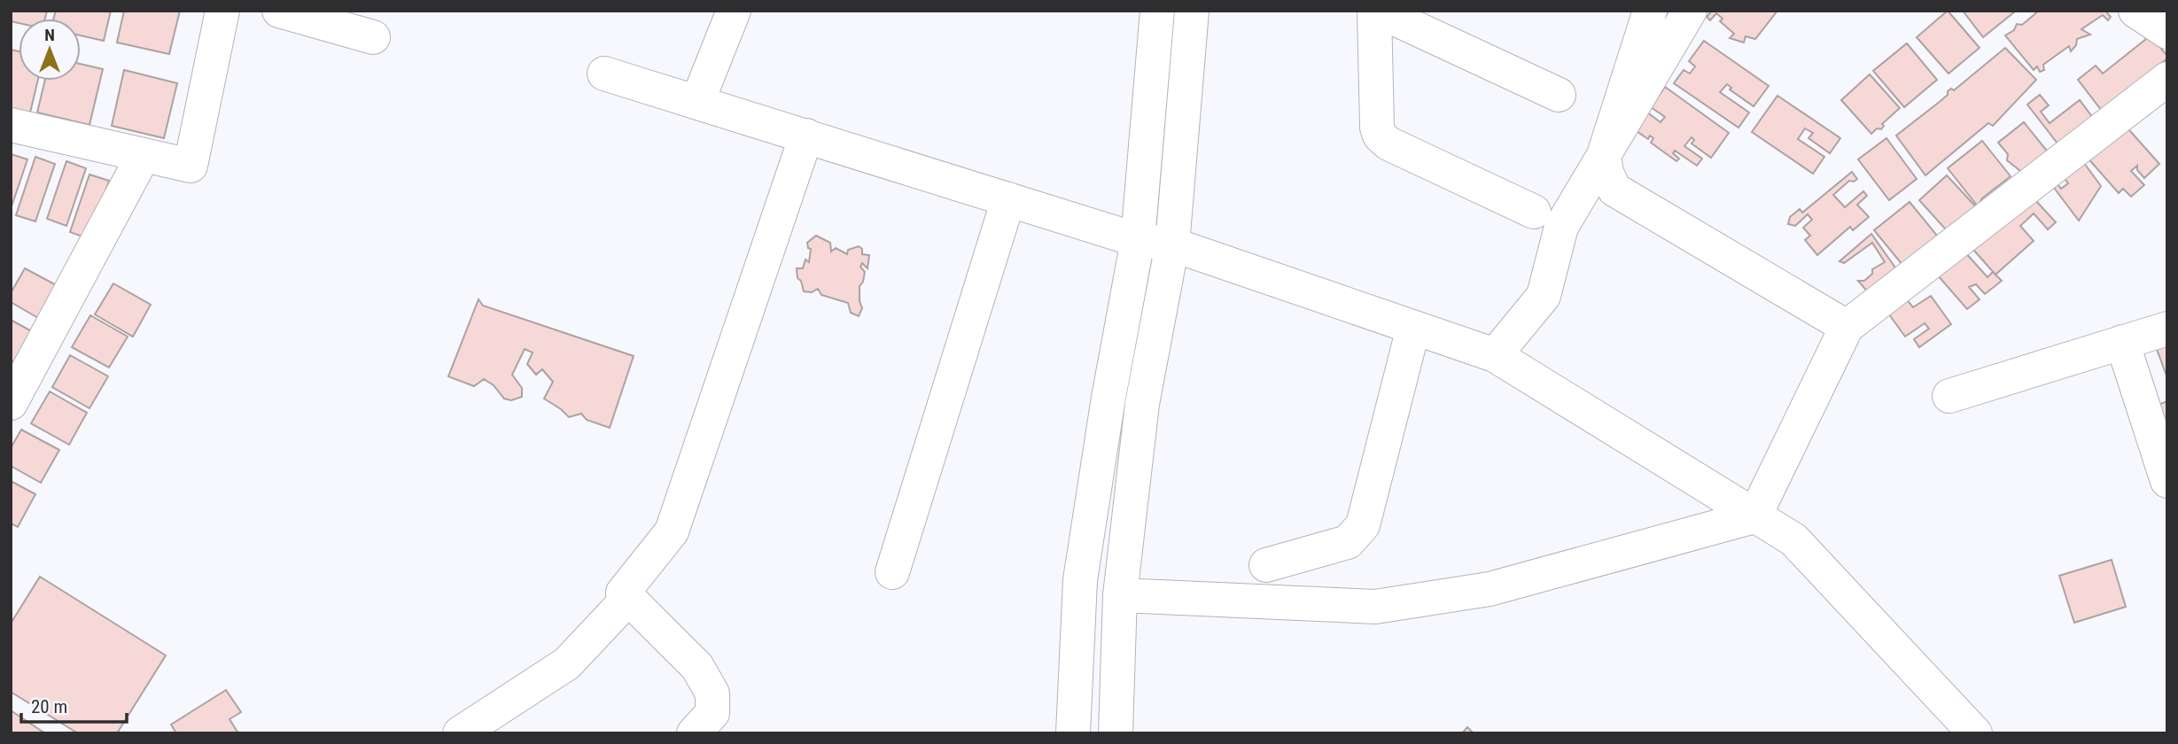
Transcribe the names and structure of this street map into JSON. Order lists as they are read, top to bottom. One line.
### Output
{"scale_bar":"20 m","north":"top"}
